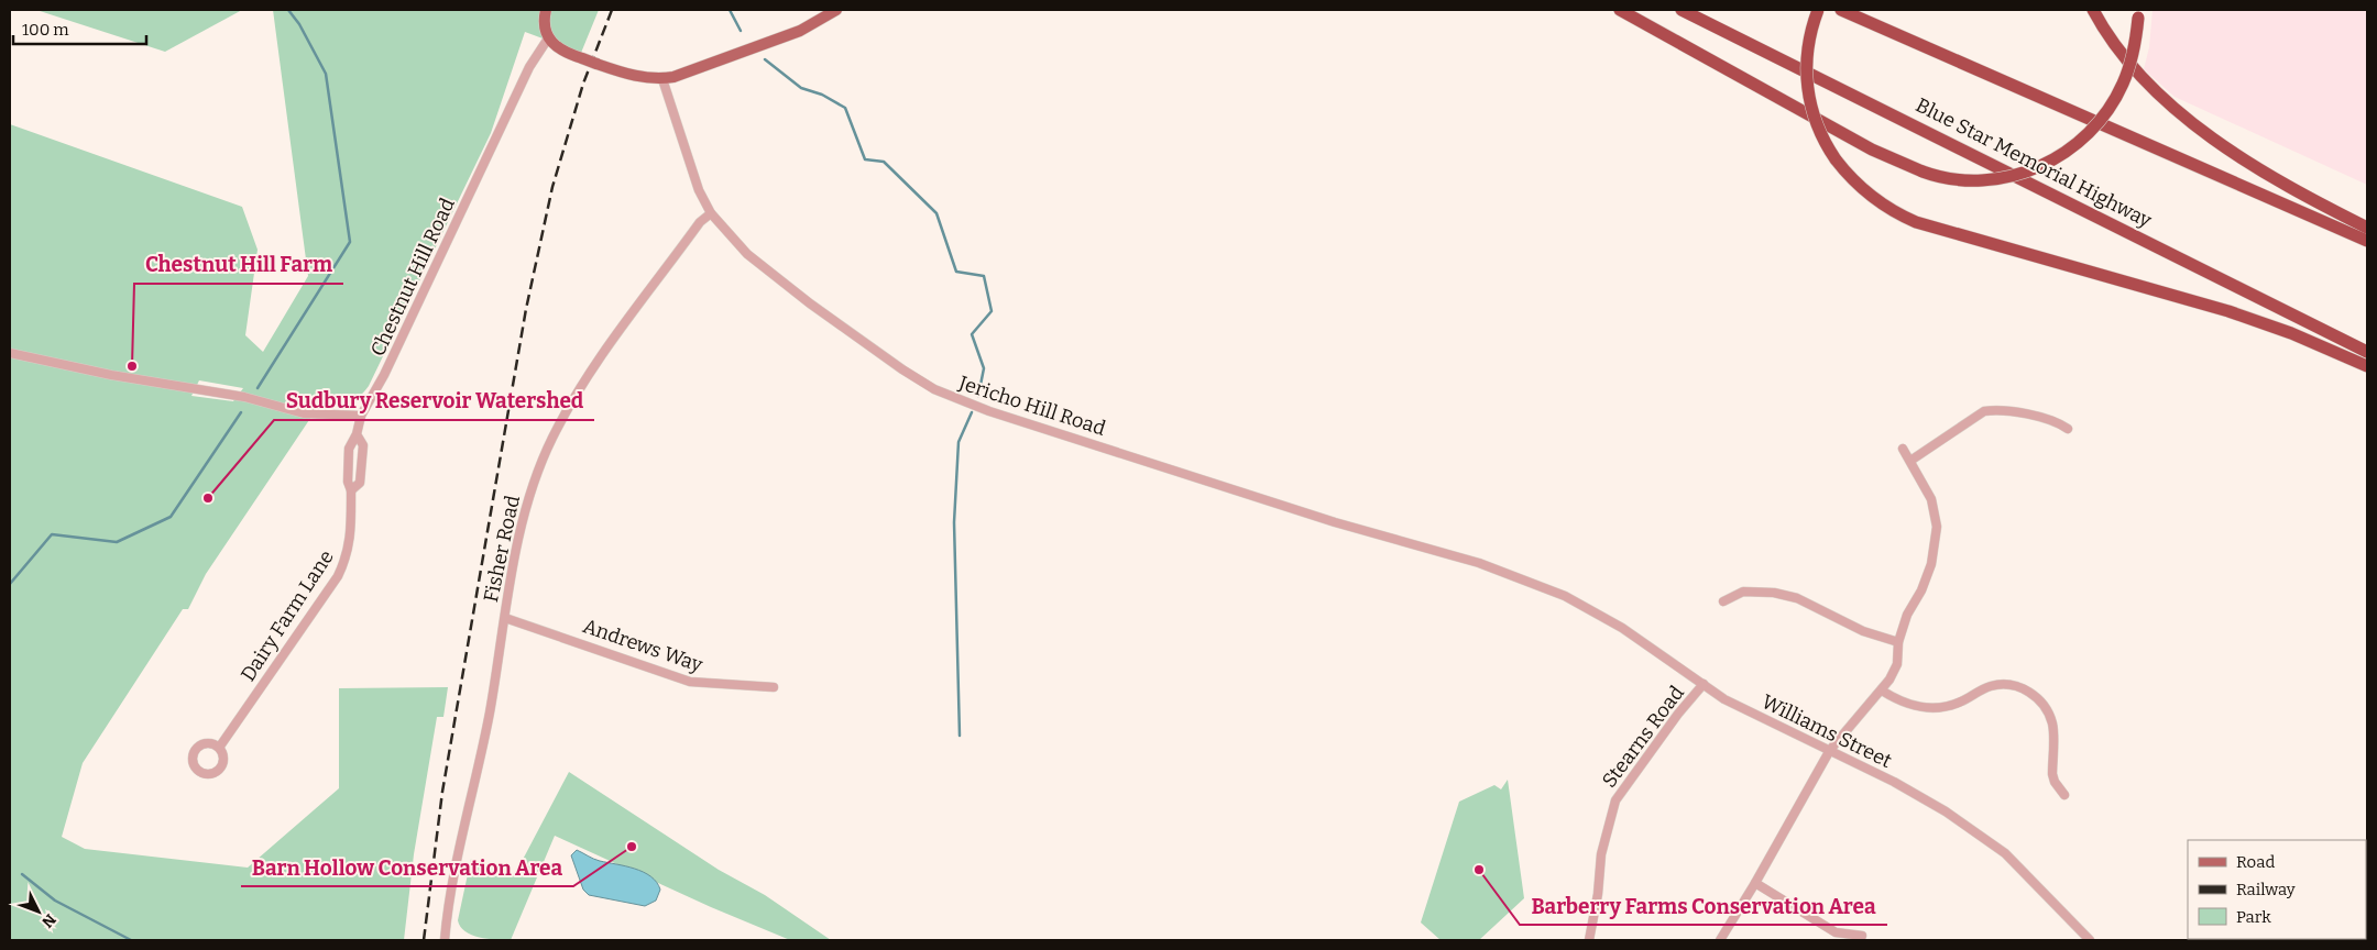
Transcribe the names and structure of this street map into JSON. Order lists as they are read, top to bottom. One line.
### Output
{"streets":{"highway":["Blue Star Memorial Highway"],"street":["Chestnut Hill Road","Jericho Hill Road","Fisher Road","Dairy Farm Lane","Andrews Way","Williams Street","Stearns Road"]},"crossings":[["Chestnut Hill Road","Dairy Farm Lane"],["Jericho Hill Road","Fisher Road"],["Jericho Hill Road","Williams Street"],["Fisher Road","Andrews Way"],["Williams Street","Stearns Road"]],"places":["Chestnut Hill Farm","Sudbury Reservoir Watershed","Barn Hollow Conservation Area","Barberry Farms Conservation Area"],"legend":["Road","Railway","Park"],"scale_bar":"100 m","north":"bottom right"}
